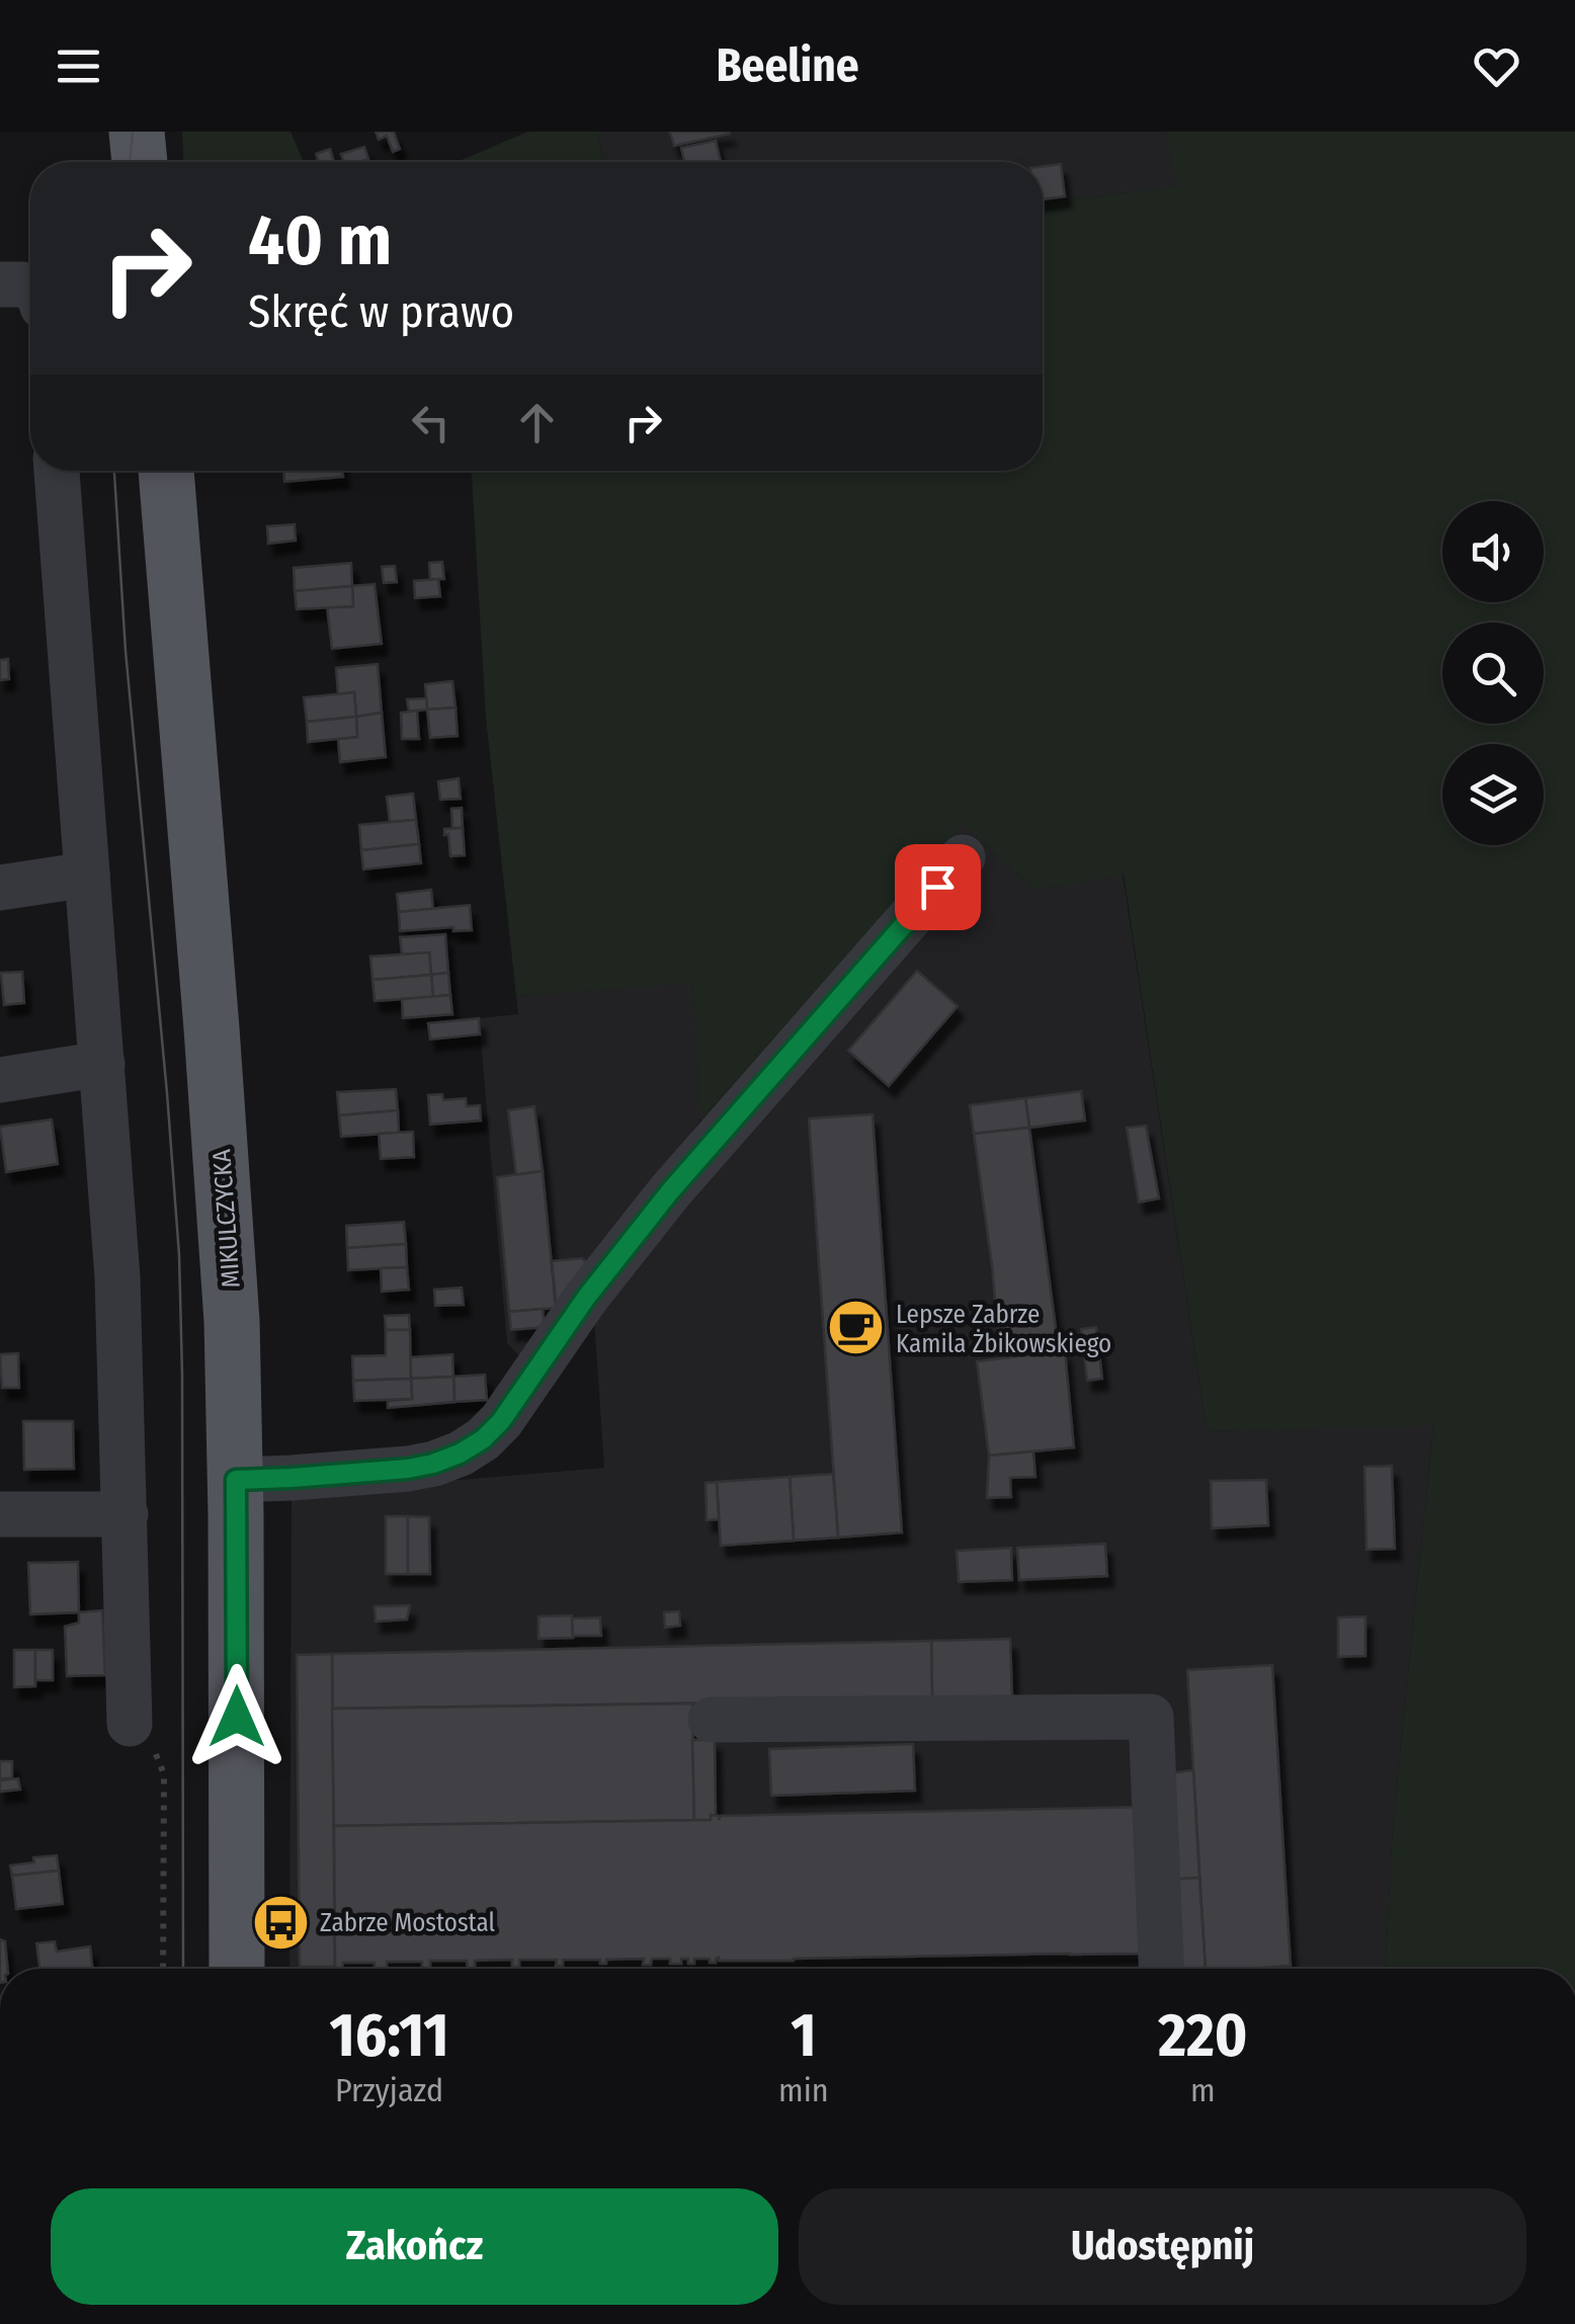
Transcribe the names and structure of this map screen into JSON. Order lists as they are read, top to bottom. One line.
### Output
{"streets":{"main road":["MIKULCZYCKA"]},"places":{"cafe":["Lepsze Zabrze Kamila Żbikowskiego"],"bus stop":["Zabrze Mostostal"]},"page":{"header":"Beeline","turn":["40 m","Skręć w prawo"],"eta":["16:11","Przyjazd","1","min","220","m"],"buttons":["Zakończ","Udostępnij"]}}
